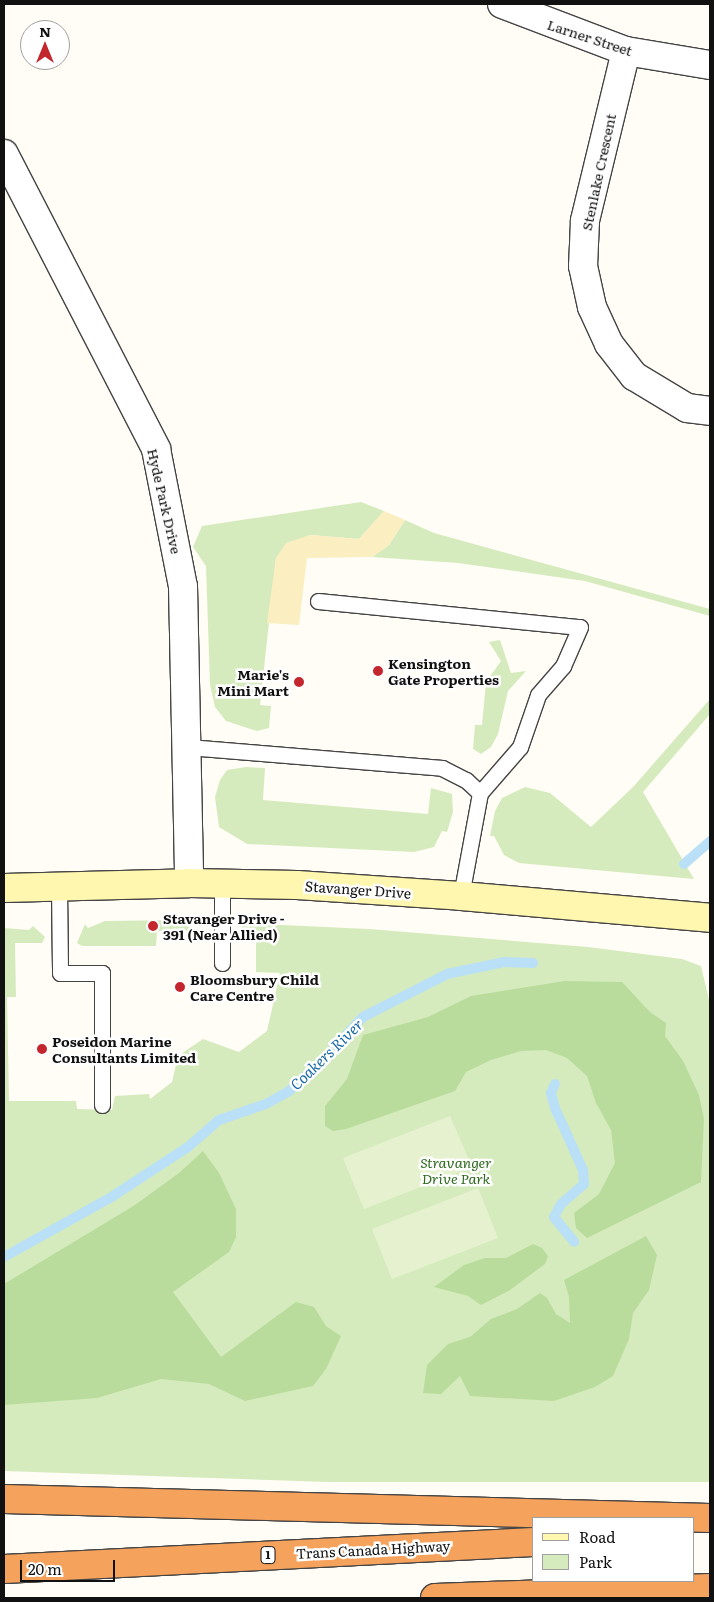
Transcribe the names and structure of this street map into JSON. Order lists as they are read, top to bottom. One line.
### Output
{"streets":{"highway":["Trans Canada Highway","1"],"street":["Larner Street","Stenlake Crescent","Hyde Park Drive","Stavanger Drive"]},"crossings":[["Larner Street","Stenlake Crescent"],["Hyde Park Drive","Stavanger Drive"]],"water":["Coakers River"],"parks":["Stravanger Drive Park"],"places":["Kensington Gate Properties","Marie's Mini Mart","Stavanger Drive - 391 (Near Allied)","Bloomsbury Child Care Centre","Poseidon Marine Consultants Limited"],"legend":["Road","Park"],"scale_bar":"20 m","north":"top"}
